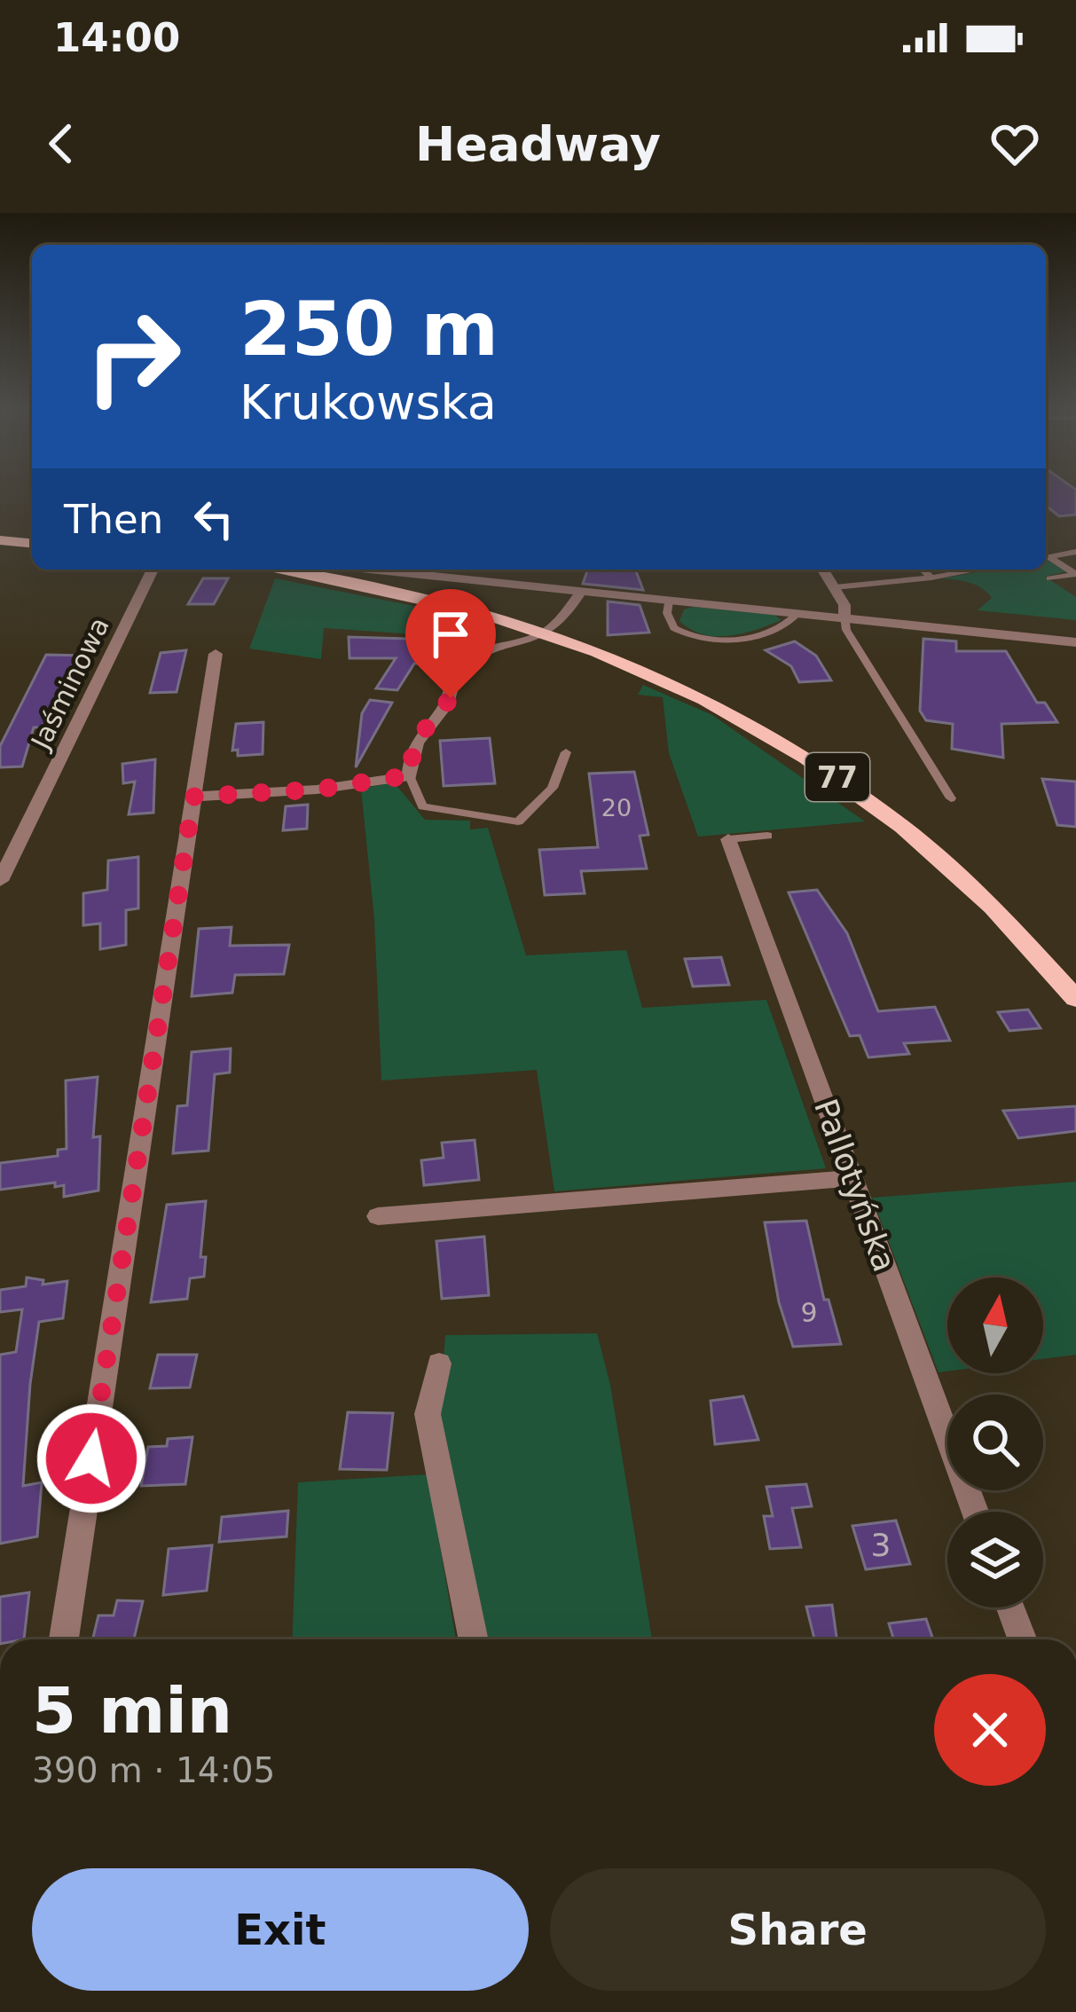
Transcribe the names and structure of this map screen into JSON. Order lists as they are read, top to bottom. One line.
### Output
{"streets":{"main road":["77"],"street":["Jaśminowa","Pallotyńska"]},"house_numbers":["20","9","3"],"north":"top","page":{"status":"14:00","header":"Headway","turn":["250 m","Krukowska"],"then":"Then","heading":["5 min","390 m · 14:05"],"buttons":["Exit","Share"]}}
